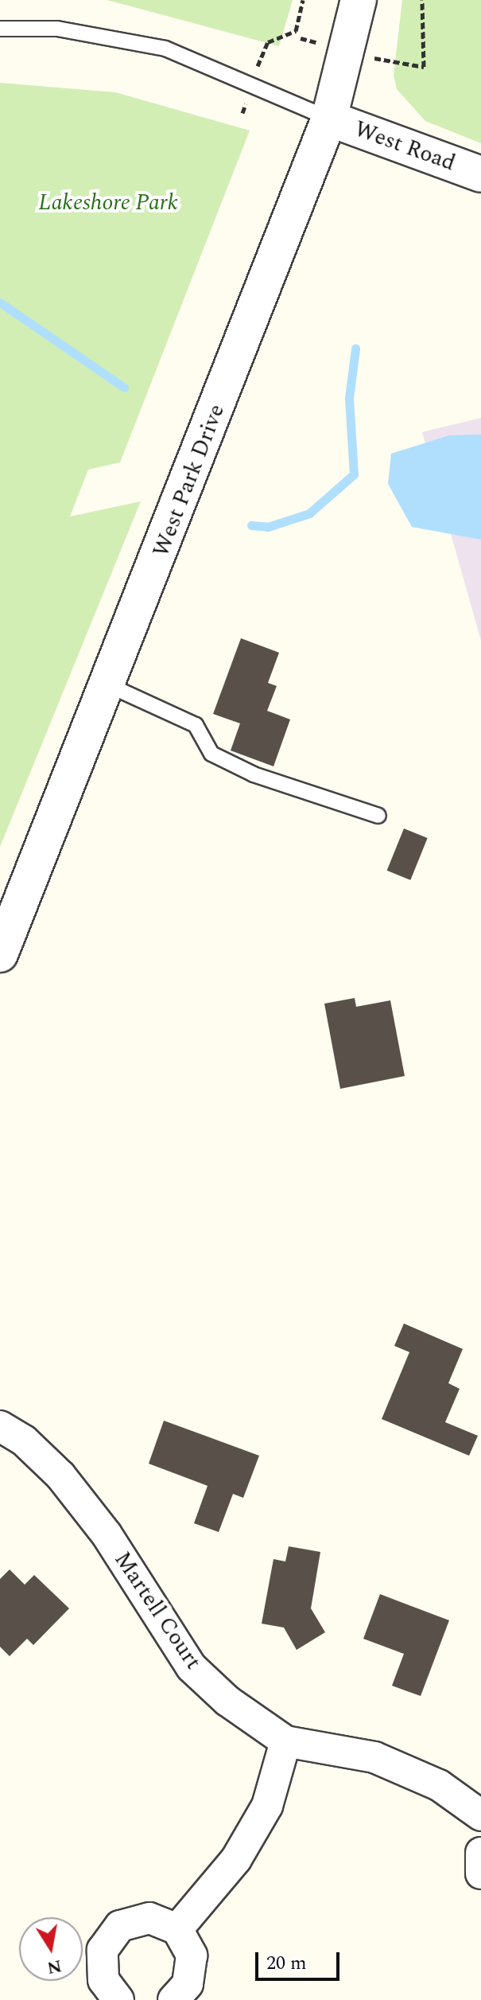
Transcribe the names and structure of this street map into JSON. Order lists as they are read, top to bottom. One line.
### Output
{"streets":{"street":["West Road","West Park Drive","Martell Court"]},"crossings":[["West Road","West Park Drive"]],"parks":["Lakeshore Park"],"scale_bar":"20 m","north":"bottom"}
